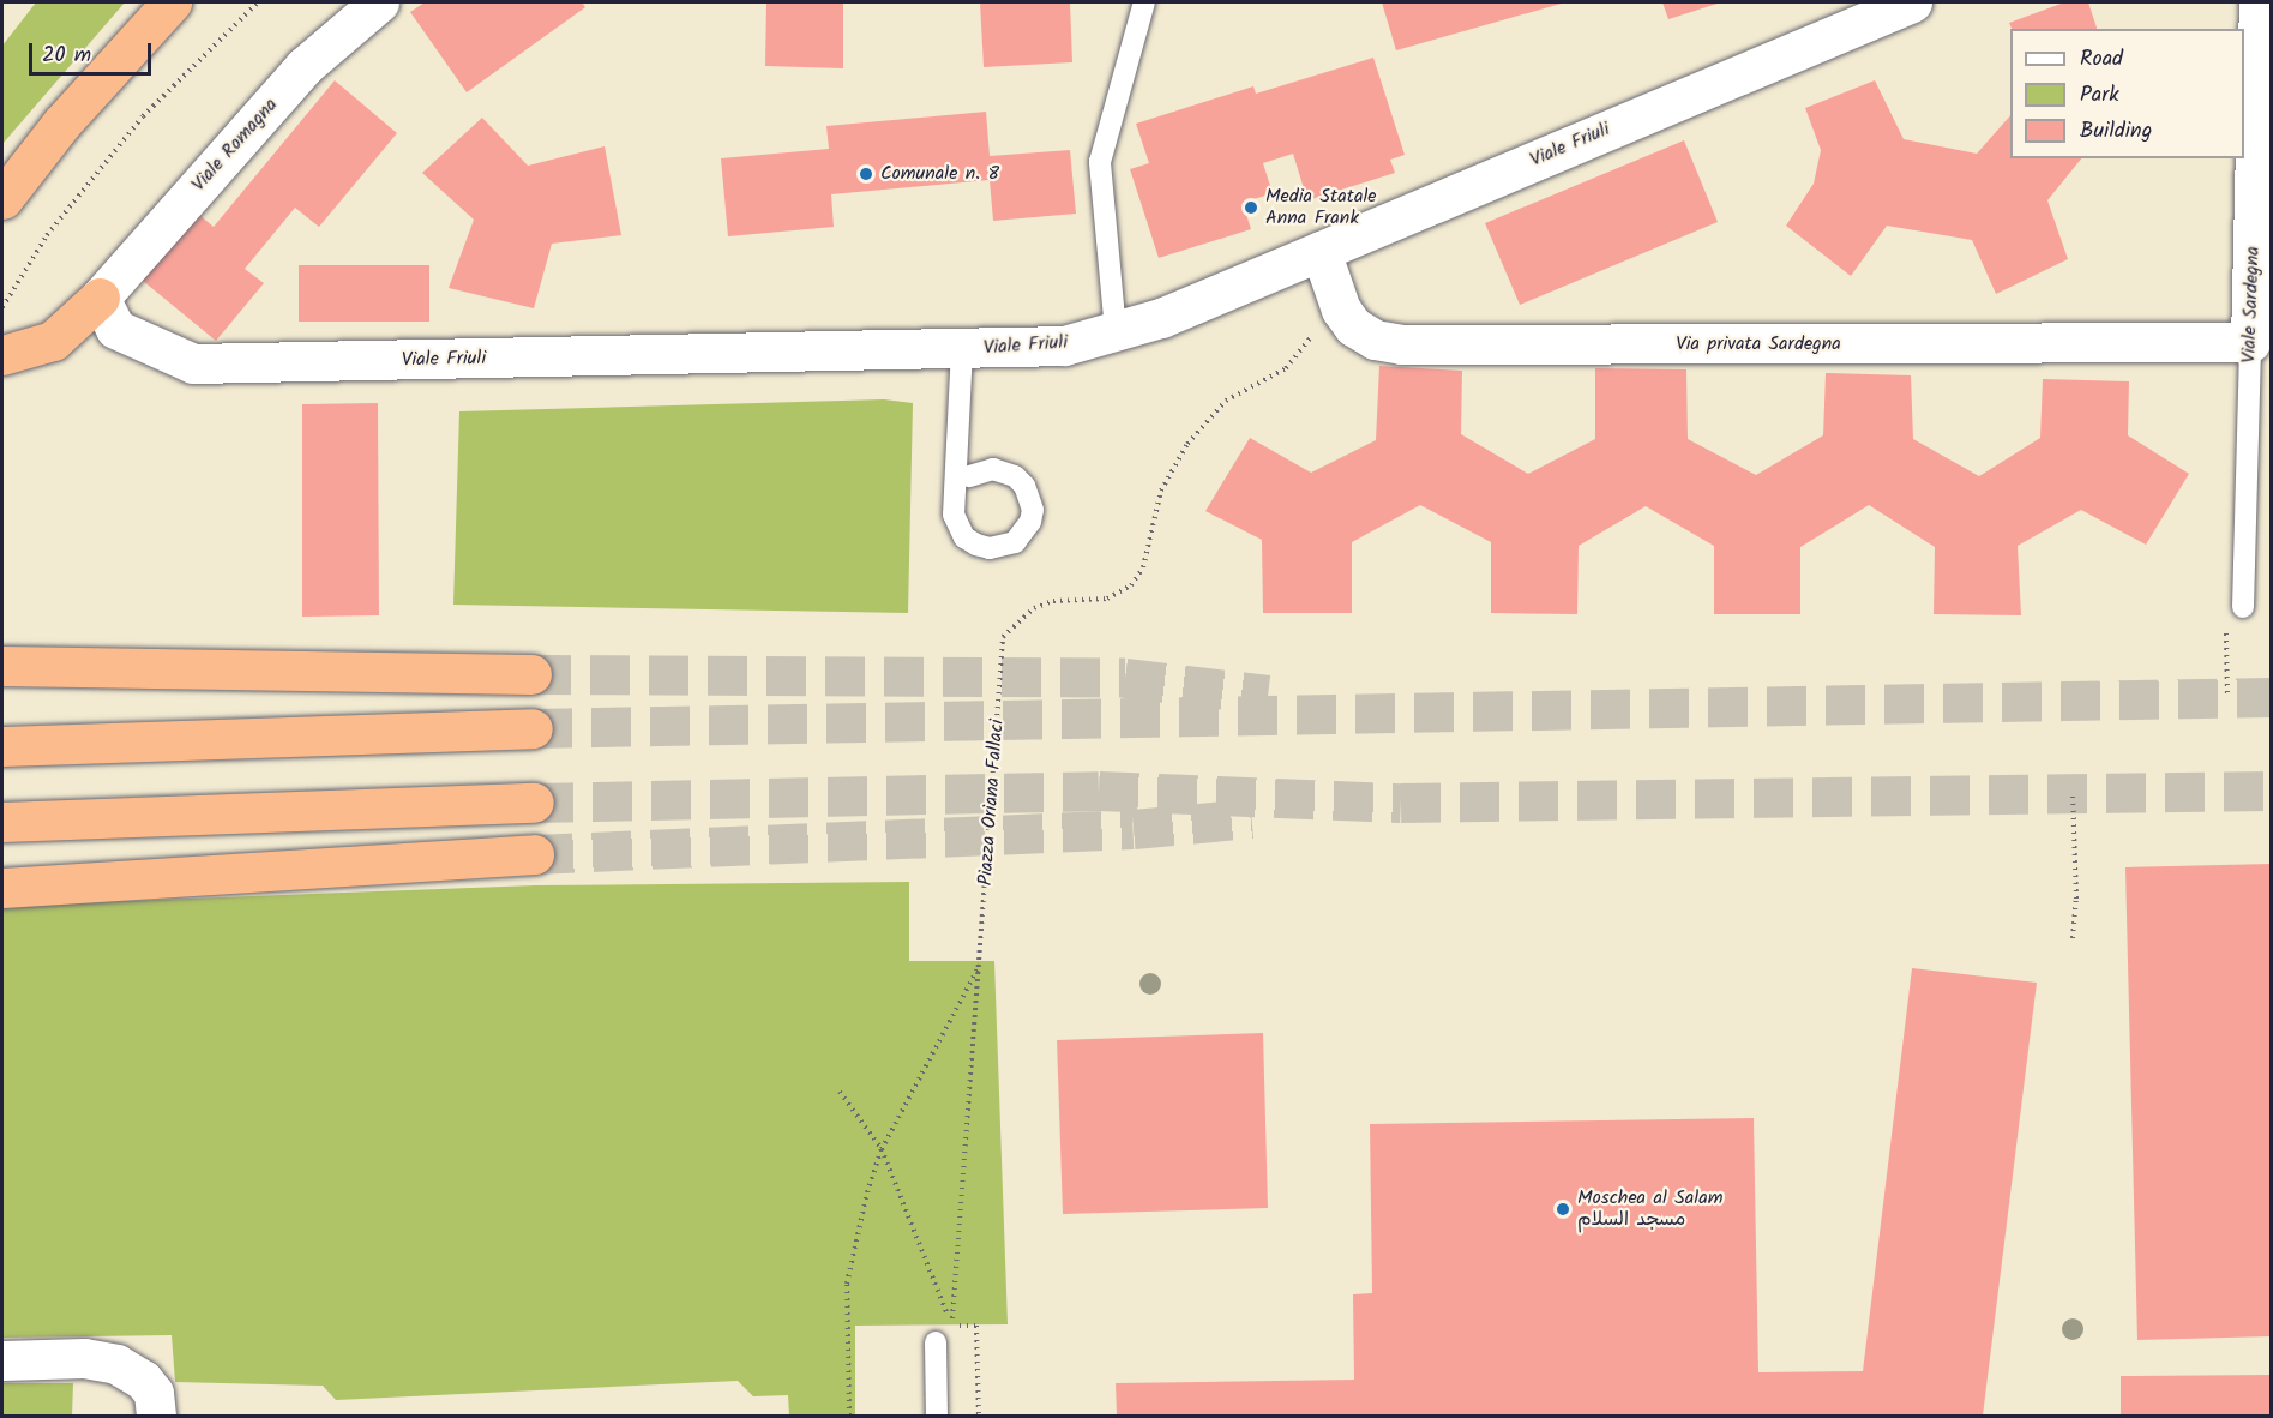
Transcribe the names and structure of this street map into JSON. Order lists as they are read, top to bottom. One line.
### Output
{"streets":{"street":["Viale Romagna","Viale Friuli","Viale Sardegna","Via privata Sardegna"],"path":["Piazza Oriana Fallaci"]},"crossings":[["Viale Romagna","Viale Friuli"],["Viale Friuli","Via privata Sardegna"],["Viale Sardegna","Via privata Sardegna"]],"places":["Comunale n. 8","Media Statale Anna Frank","Moschea al Salam مسجد السلام"],"legend":["Road","Park","Building"],"scale_bar":"20 m"}
